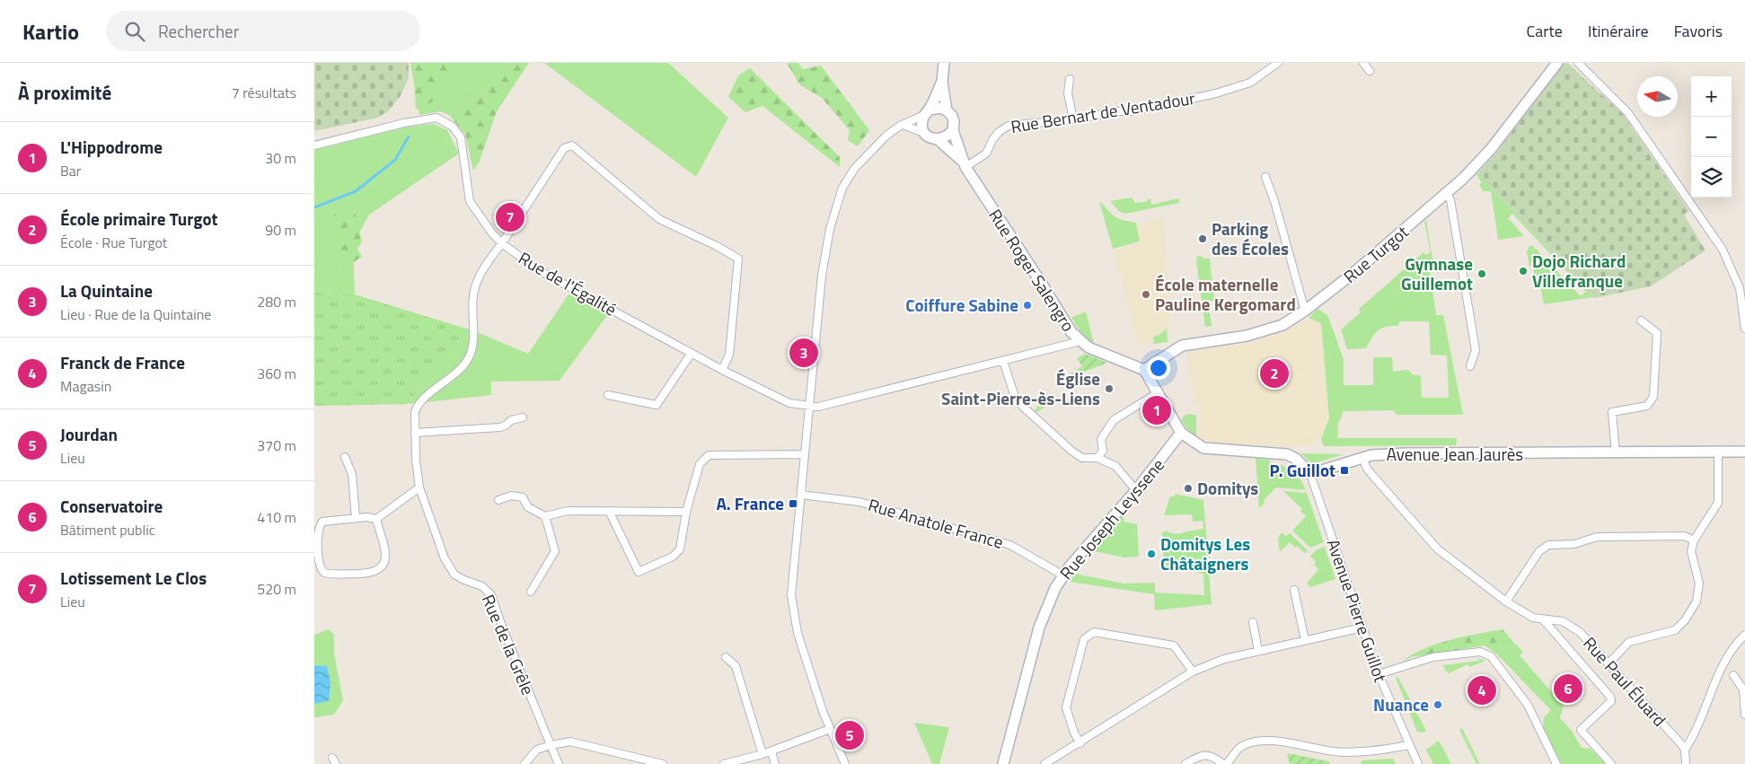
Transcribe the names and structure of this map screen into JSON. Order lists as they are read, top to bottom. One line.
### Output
{"streets":{"main road":["Rue Turgot","Rue Roger Salengro","Avenue Jean Jaurès","Rue Joseph Leyssene"],"street":["Rue Bernart de Ventadour","Rue de l'Égalité","Rue Anatole France","Avenue Pierre Guillot","Rue de la Grêle","Rue Paul Éluard"]},"crossings":[["Rue Bernart de Ventadour","Rue Roger Salengro"],["Rue Turgot","Rue Roger Salengro"],["Rue de l'Égalité","Rue de la Grêle"],["Avenue Jean Jaurès","Avenue Pierre Guillot"],["Avenue Jean Jaurès","Rue Paul Éluard"],["Rue Joseph Leyssene","Rue Anatole France"]],"places":{"other":["Parking des Écoles","Dojo Richard Villefranque","Gymnase Guillemot","École maternelle Pauline Kergomard","Coiffure Sabine","Église Saint-Pierre-ès-Liens","Domitys","Domitys Les Châtaigners","Nuance"],"transit":["P. Guillot","A. France"]},"north":"left","page":{"header":"Kartio","search":"Rechercher","nav":["Carte","Itinéraire","Favoris"],"heading":["À proximité","7 résultats"],"map_buttons":["+","−"],"list":[{"mark":"1","name":"L'Hippodrome","note":"Bar","value":"30 m"},{"mark":"2","name":"École primaire Turgot","note":"École · Rue Turgot","value":"90 m"},{"mark":"3","name":"La Quintaine","note":"Lieu · Rue de la Quintaine","value":"280 m"},{"mark":"4","name":"Franck de France","note":"Magasin","value":"360 m"},{"mark":"5","name":"Jourdan","note":"Lieu","value":"370 m"},{"mark":"6","name":"Conservatoire","note":"Bâtiment public","value":"410 m"},{"mark":"7","name":"Lotissement Le Clos","note":"Lieu","value":"520 m"}],"pins":["7","3","2","1","6","4","5"]}}
